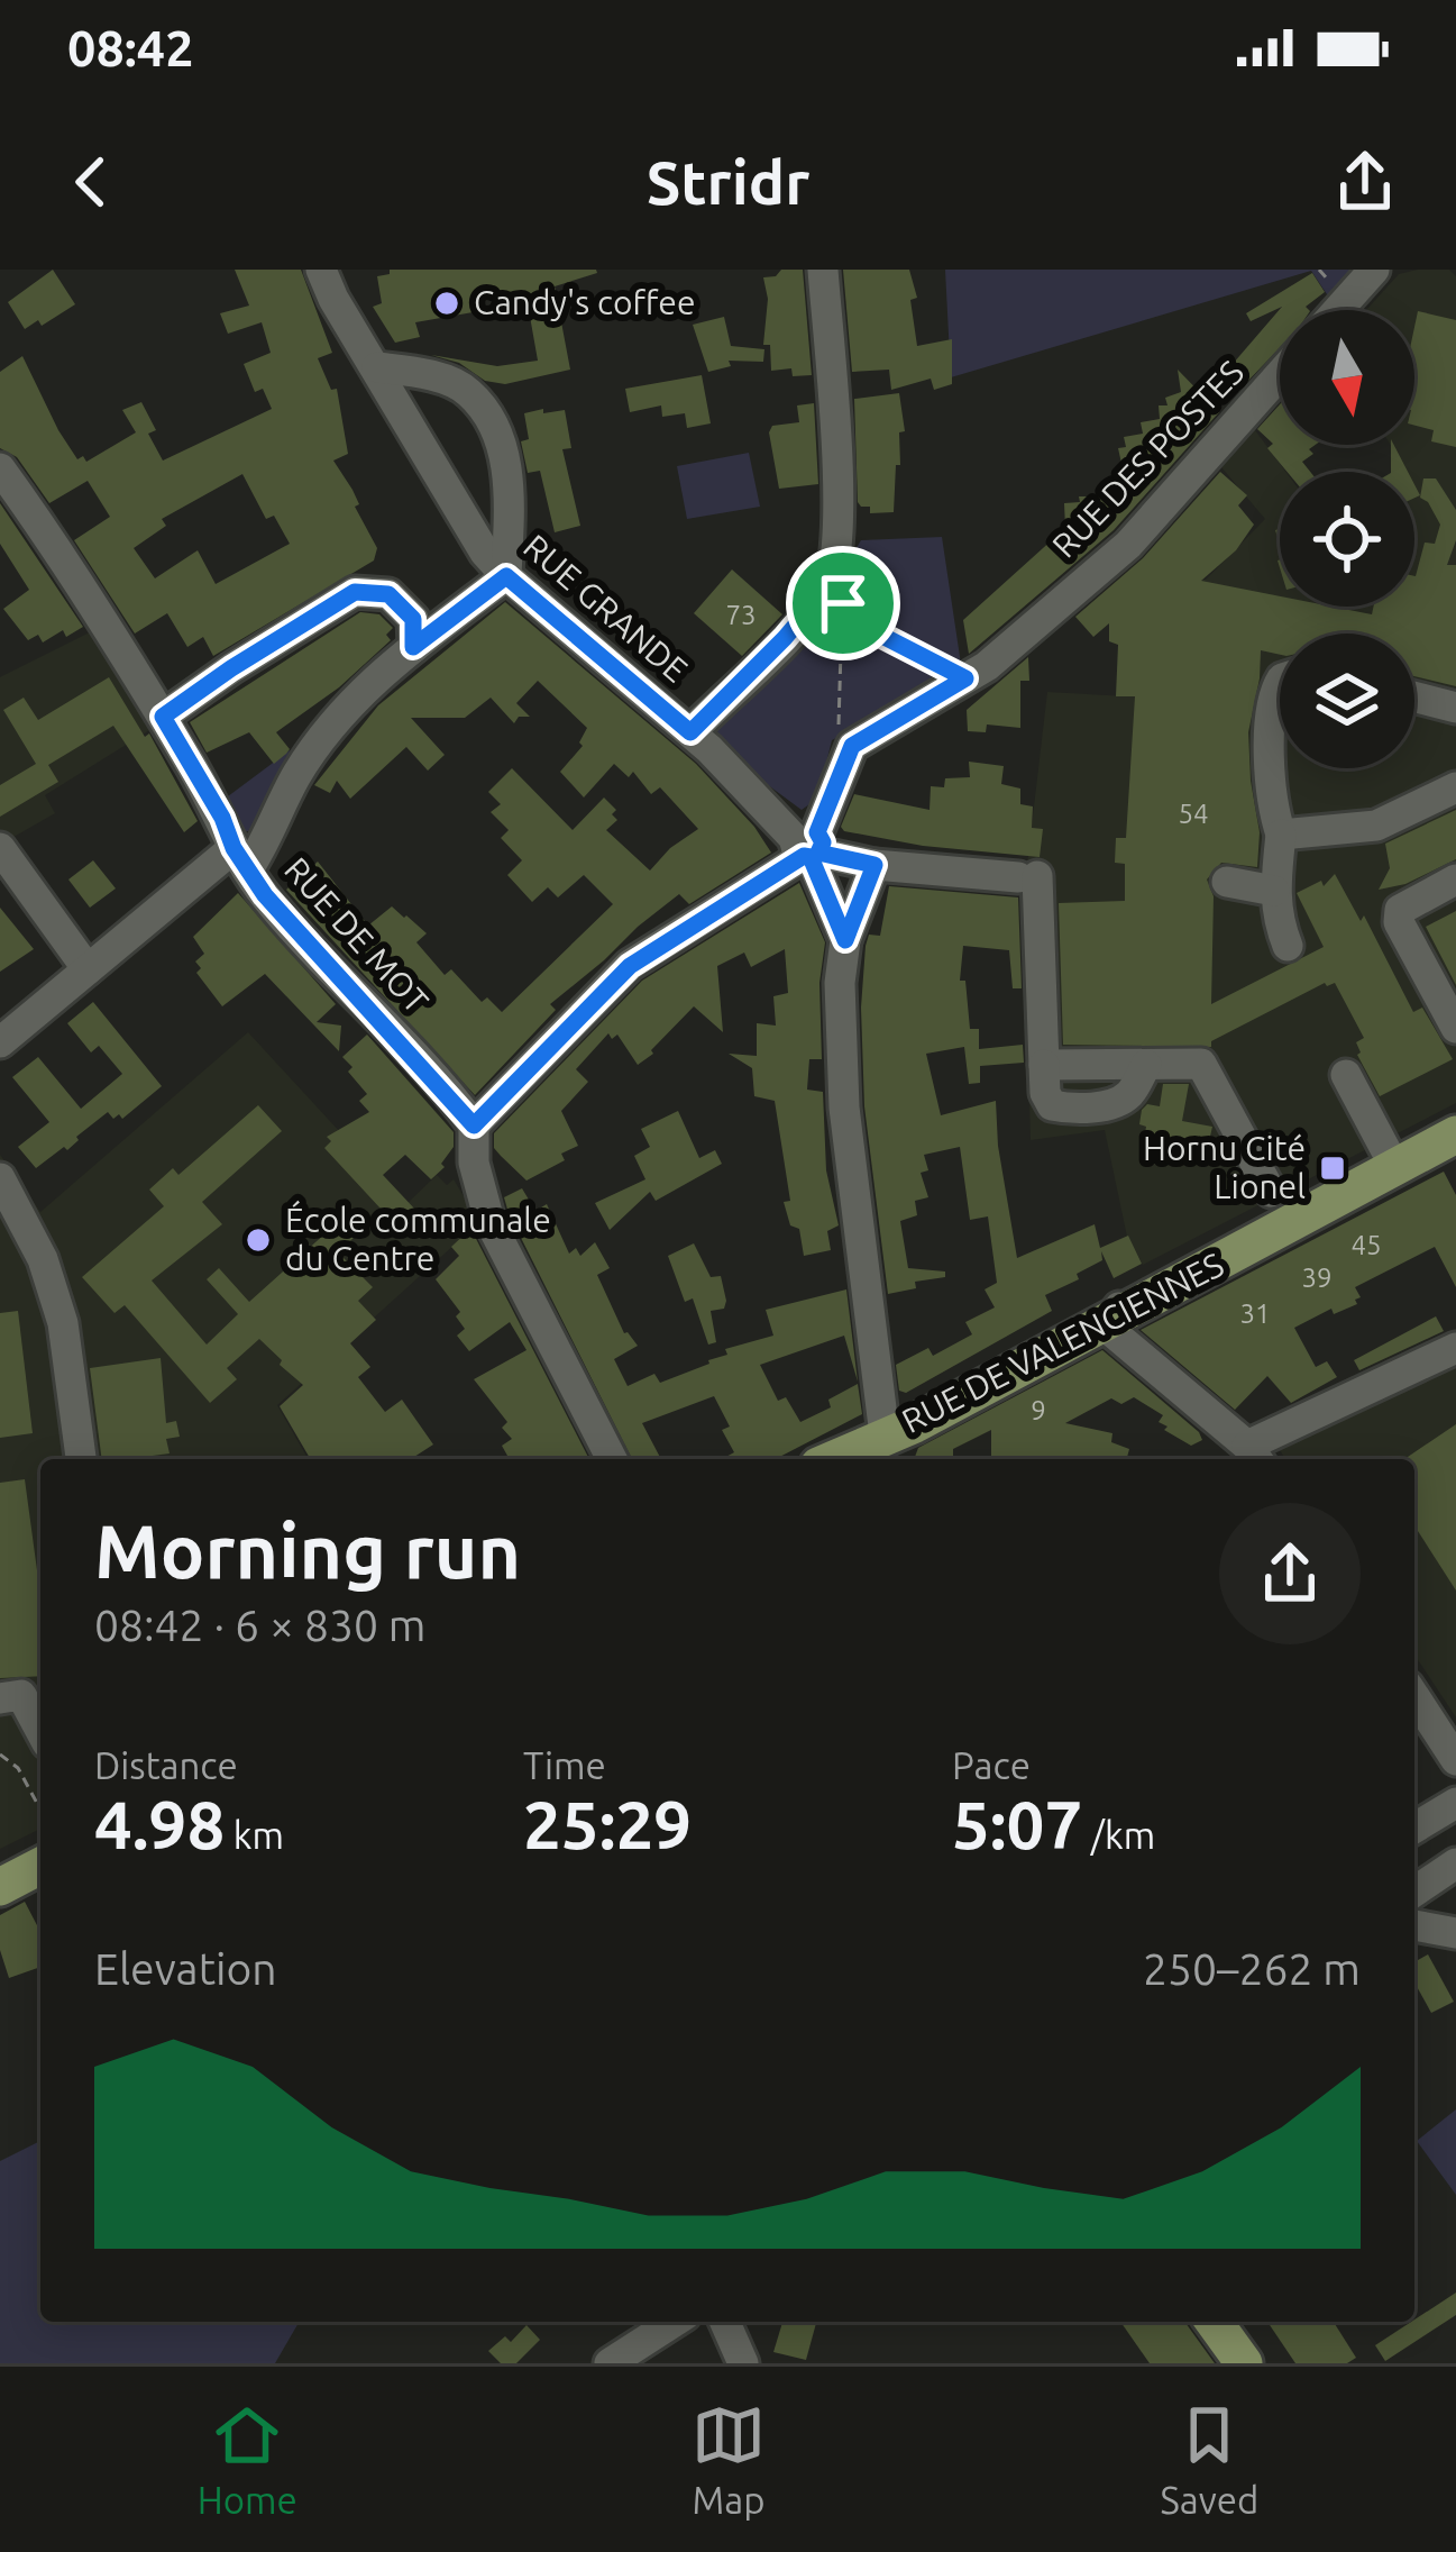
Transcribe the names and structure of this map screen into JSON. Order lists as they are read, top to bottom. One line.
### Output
{"streets":{"main road":["RUE DE VALENCIENNES"],"street":["RUE DES POSTES","RUE GRANDE","RUE DE MOT"]},"crossings":[["RUE GRANDE","RUE DE VALENCIENNES"]],"places":{"other":["Candy's coffee","École communale du Centre"],"transit":["Hornu Cité Lionel"]},"house_numbers":["73","54","45","39","31","9"],"north":"bottom","page":{"status":"08:42","header":"Stridr","heading":["Morning run","08:42 · 6 × 830 m"],"stats":[["Distance","4.98 km"],["Time","25:29"],["Pace","5:07 /km"]],"chart":["Elevation","250–262 m"],"tabs":["Home","Map","Saved"]}}
